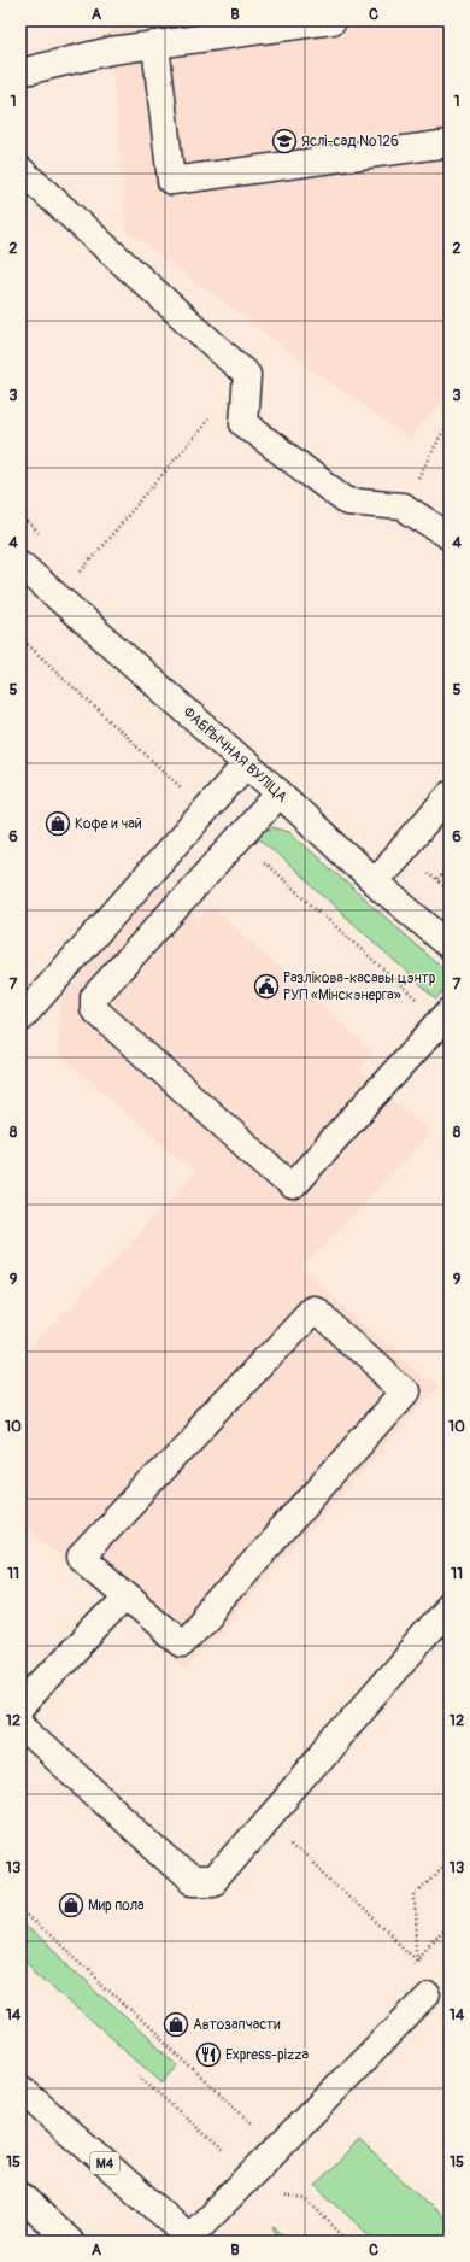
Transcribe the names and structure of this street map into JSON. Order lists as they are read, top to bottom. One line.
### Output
{"streets":{"street":["ФАБРЫЧНАЯ ВУЛІЦА","М4"]},"places":{"school or university":["Яслі-сад №126"],"shop":["Кофе и чай","Мир пола","Автозапчасти"],"public building":["Разлікова-касавы цэнтр РУП «Мінскэнерга»"],"restaurant":["Express-pizza"]},"grid":{"columns":["A","B","C"],"rows":["1","2","3","4","5","6","7","8","9","10","11","12","13","14","15"]}}
